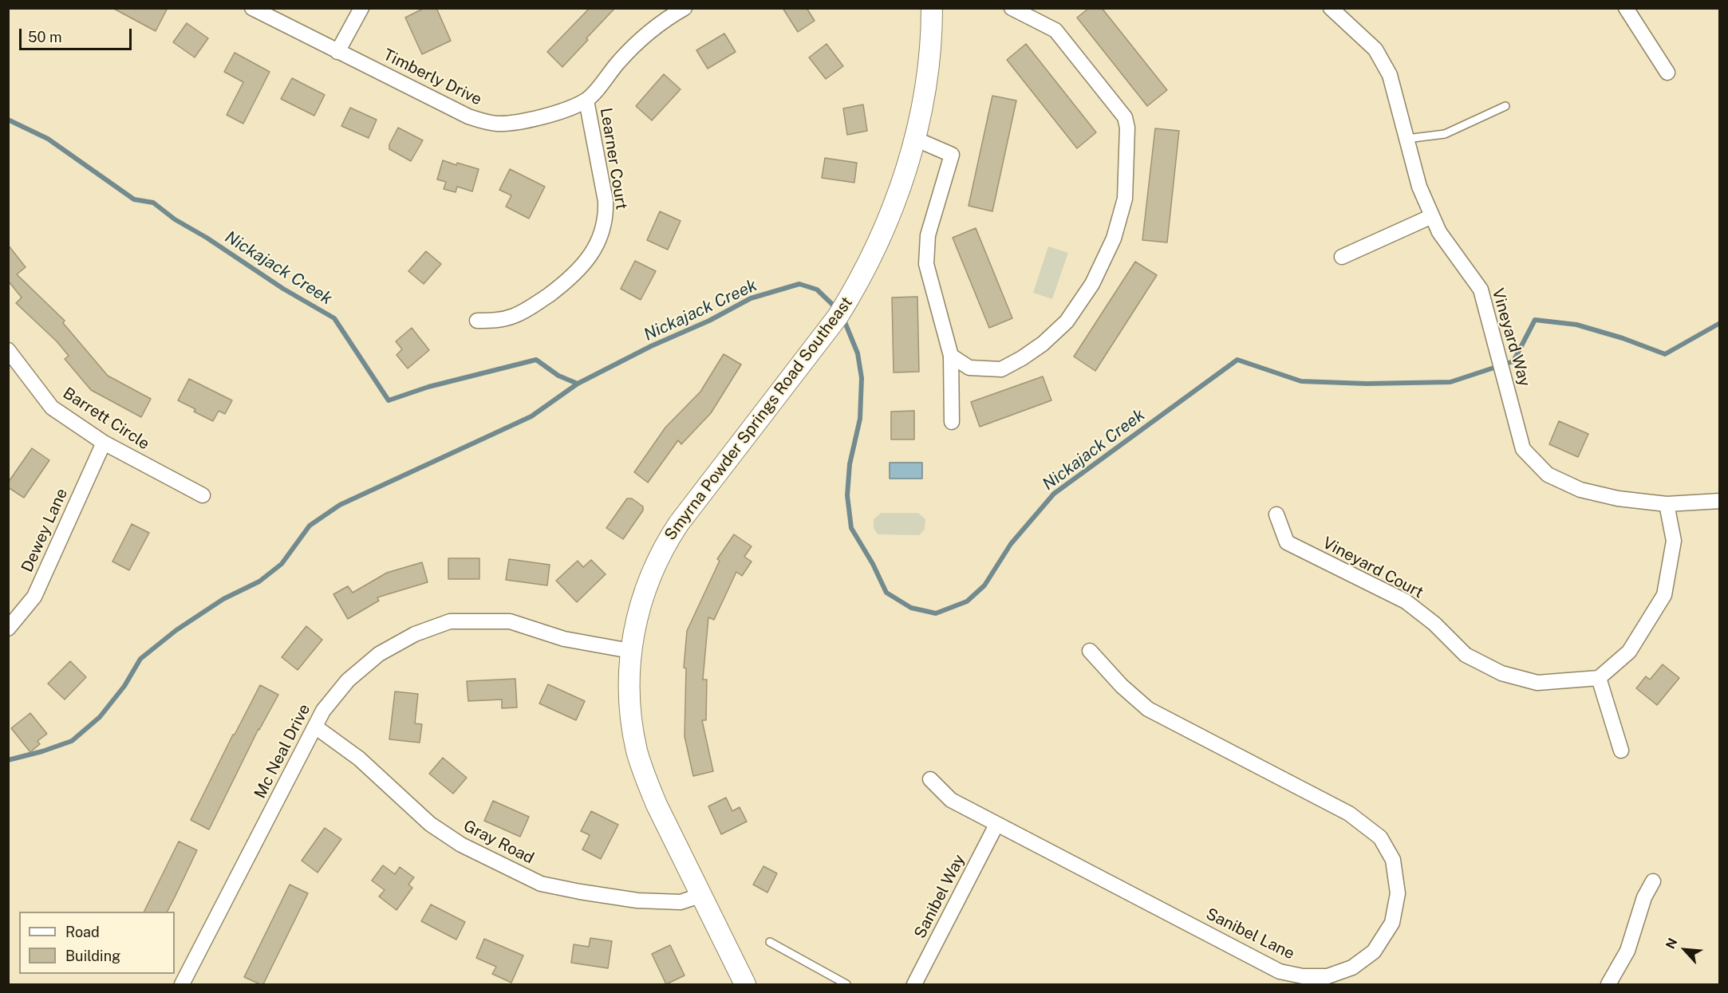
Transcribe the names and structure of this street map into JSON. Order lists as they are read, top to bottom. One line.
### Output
{"streets":{"street":["Timberly Drive","Learner Court","Vineyard Way","Barrett Circle","Smyrna Powder Springs Road Southeast","Dewey Lane","Vineyard Court","Mc Neal Drive","Gray Road","Sanibel Way","Sanibel Lane"]},"crossings":[["Timberly Drive","Learner Court"],["Barrett Circle","Dewey Lane"],["Smyrna Powder Springs Road Southeast","Mc Neal Drive"],["Smyrna Powder Springs Road Southeast","Gray Road"],["Mc Neal Drive","Gray Road"],["Sanibel Way","Sanibel Lane"]],"water":["Nickajack Creek"],"legend":["Road","Building"],"scale_bar":"50 m","north":"top left"}
